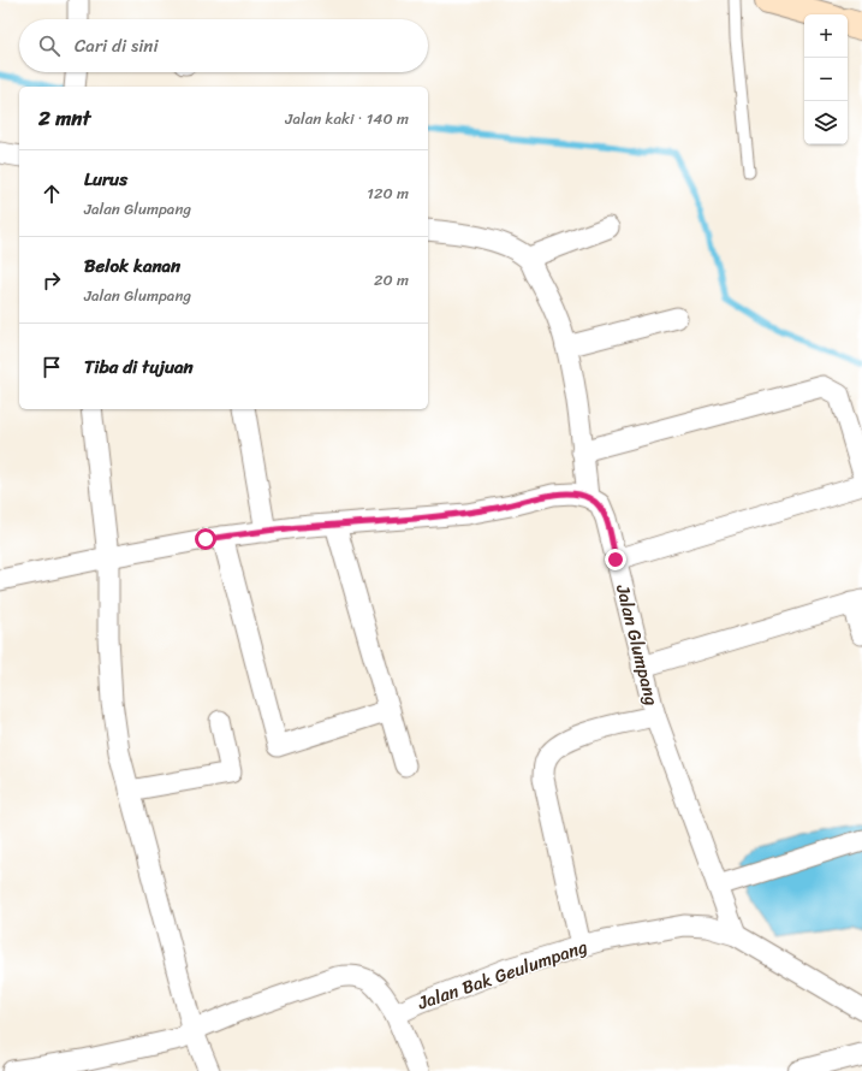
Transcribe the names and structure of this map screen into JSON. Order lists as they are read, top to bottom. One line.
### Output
{"streets":{"street":["Jalan Glumpang","Jalan Bak Geulumpang"]},"crossings":[["Jalan Glumpang","Jalan Bak Geulumpang"]],"page":{"map_buttons":["+","−"],"search":"Cari di sini","heading":["2 mnt","Jalan kaki · 140 m"],"list":[["Lurus","Jalan Glumpang","120 m"],["Belok kanan","Jalan Glumpang","20 m"],"Tiba di tujuan"]}}
